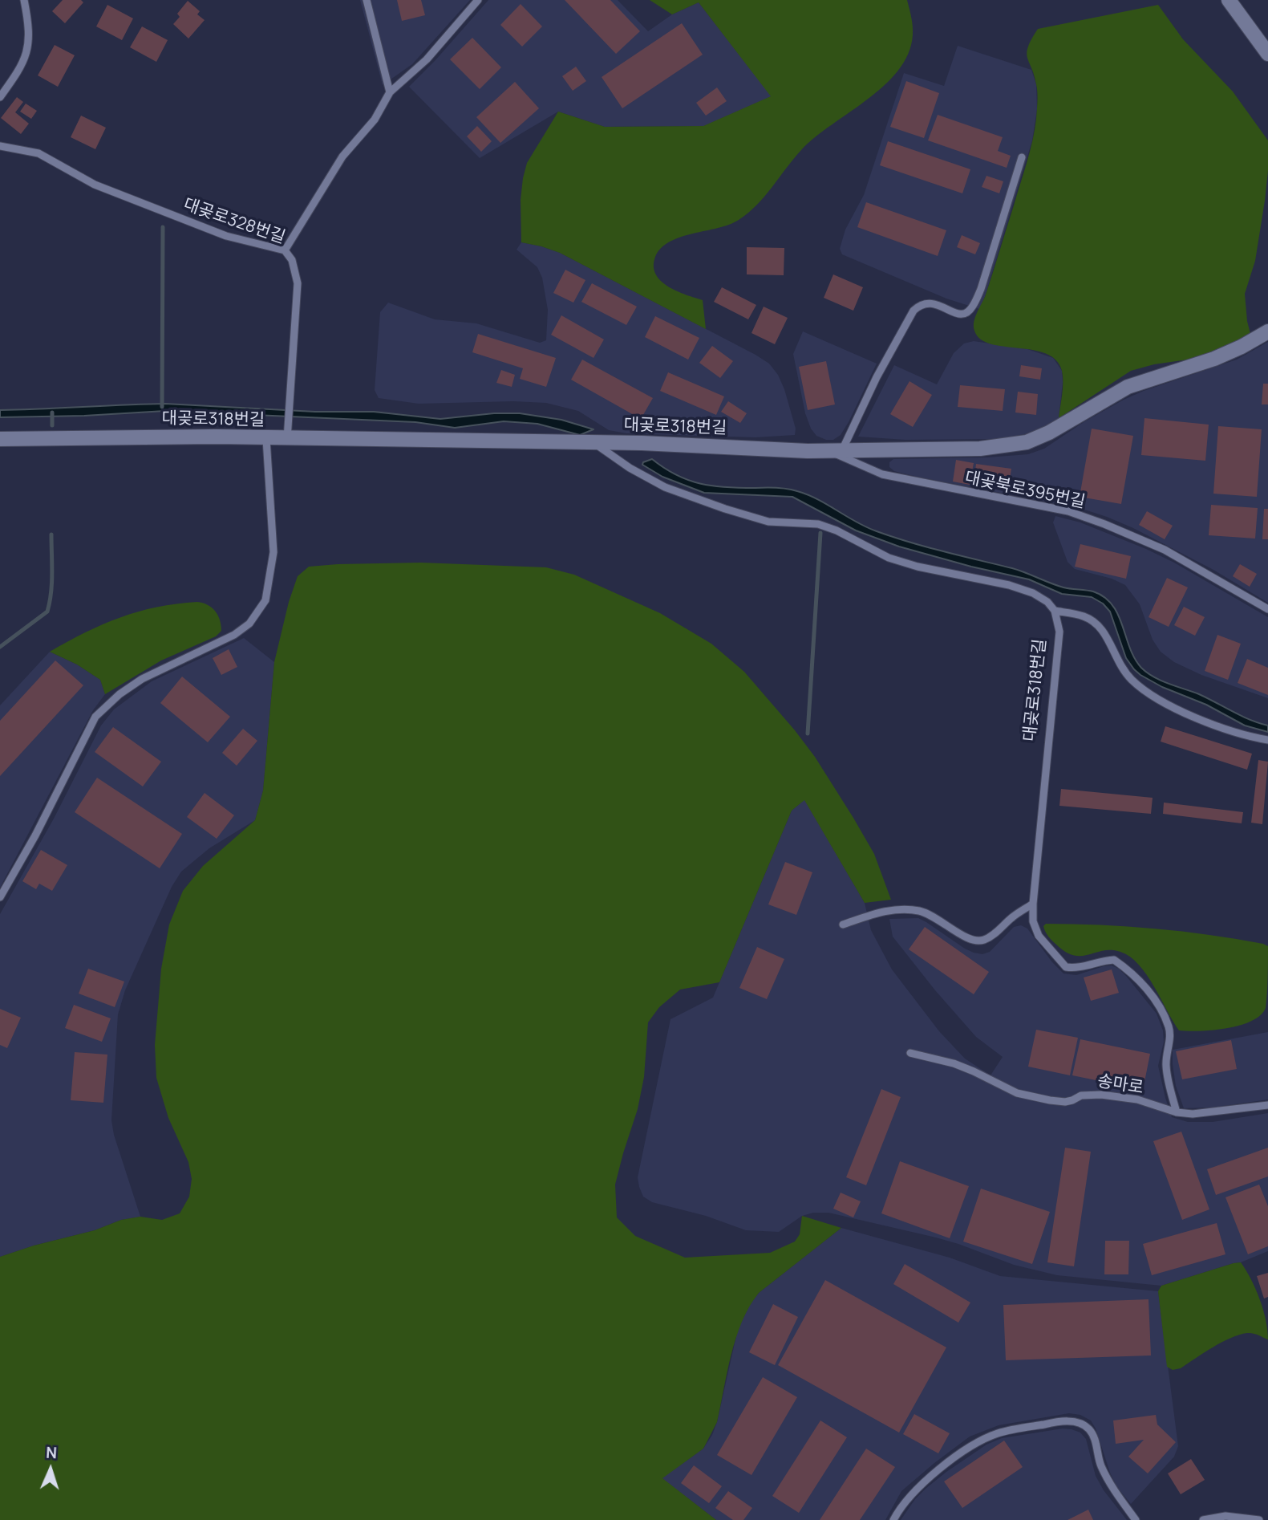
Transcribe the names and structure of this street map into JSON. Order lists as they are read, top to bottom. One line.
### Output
{"streets":{"street":["대곶로318번길"],"lane":["대곶로328번길","대곶북로395번길","송마로"]},"crossings":[["대곶로328번길","대곶로318번길"],["대곶로318번길","대곶북로395번길"],["대곶로318번길","송마로"]],"north":"top"}
